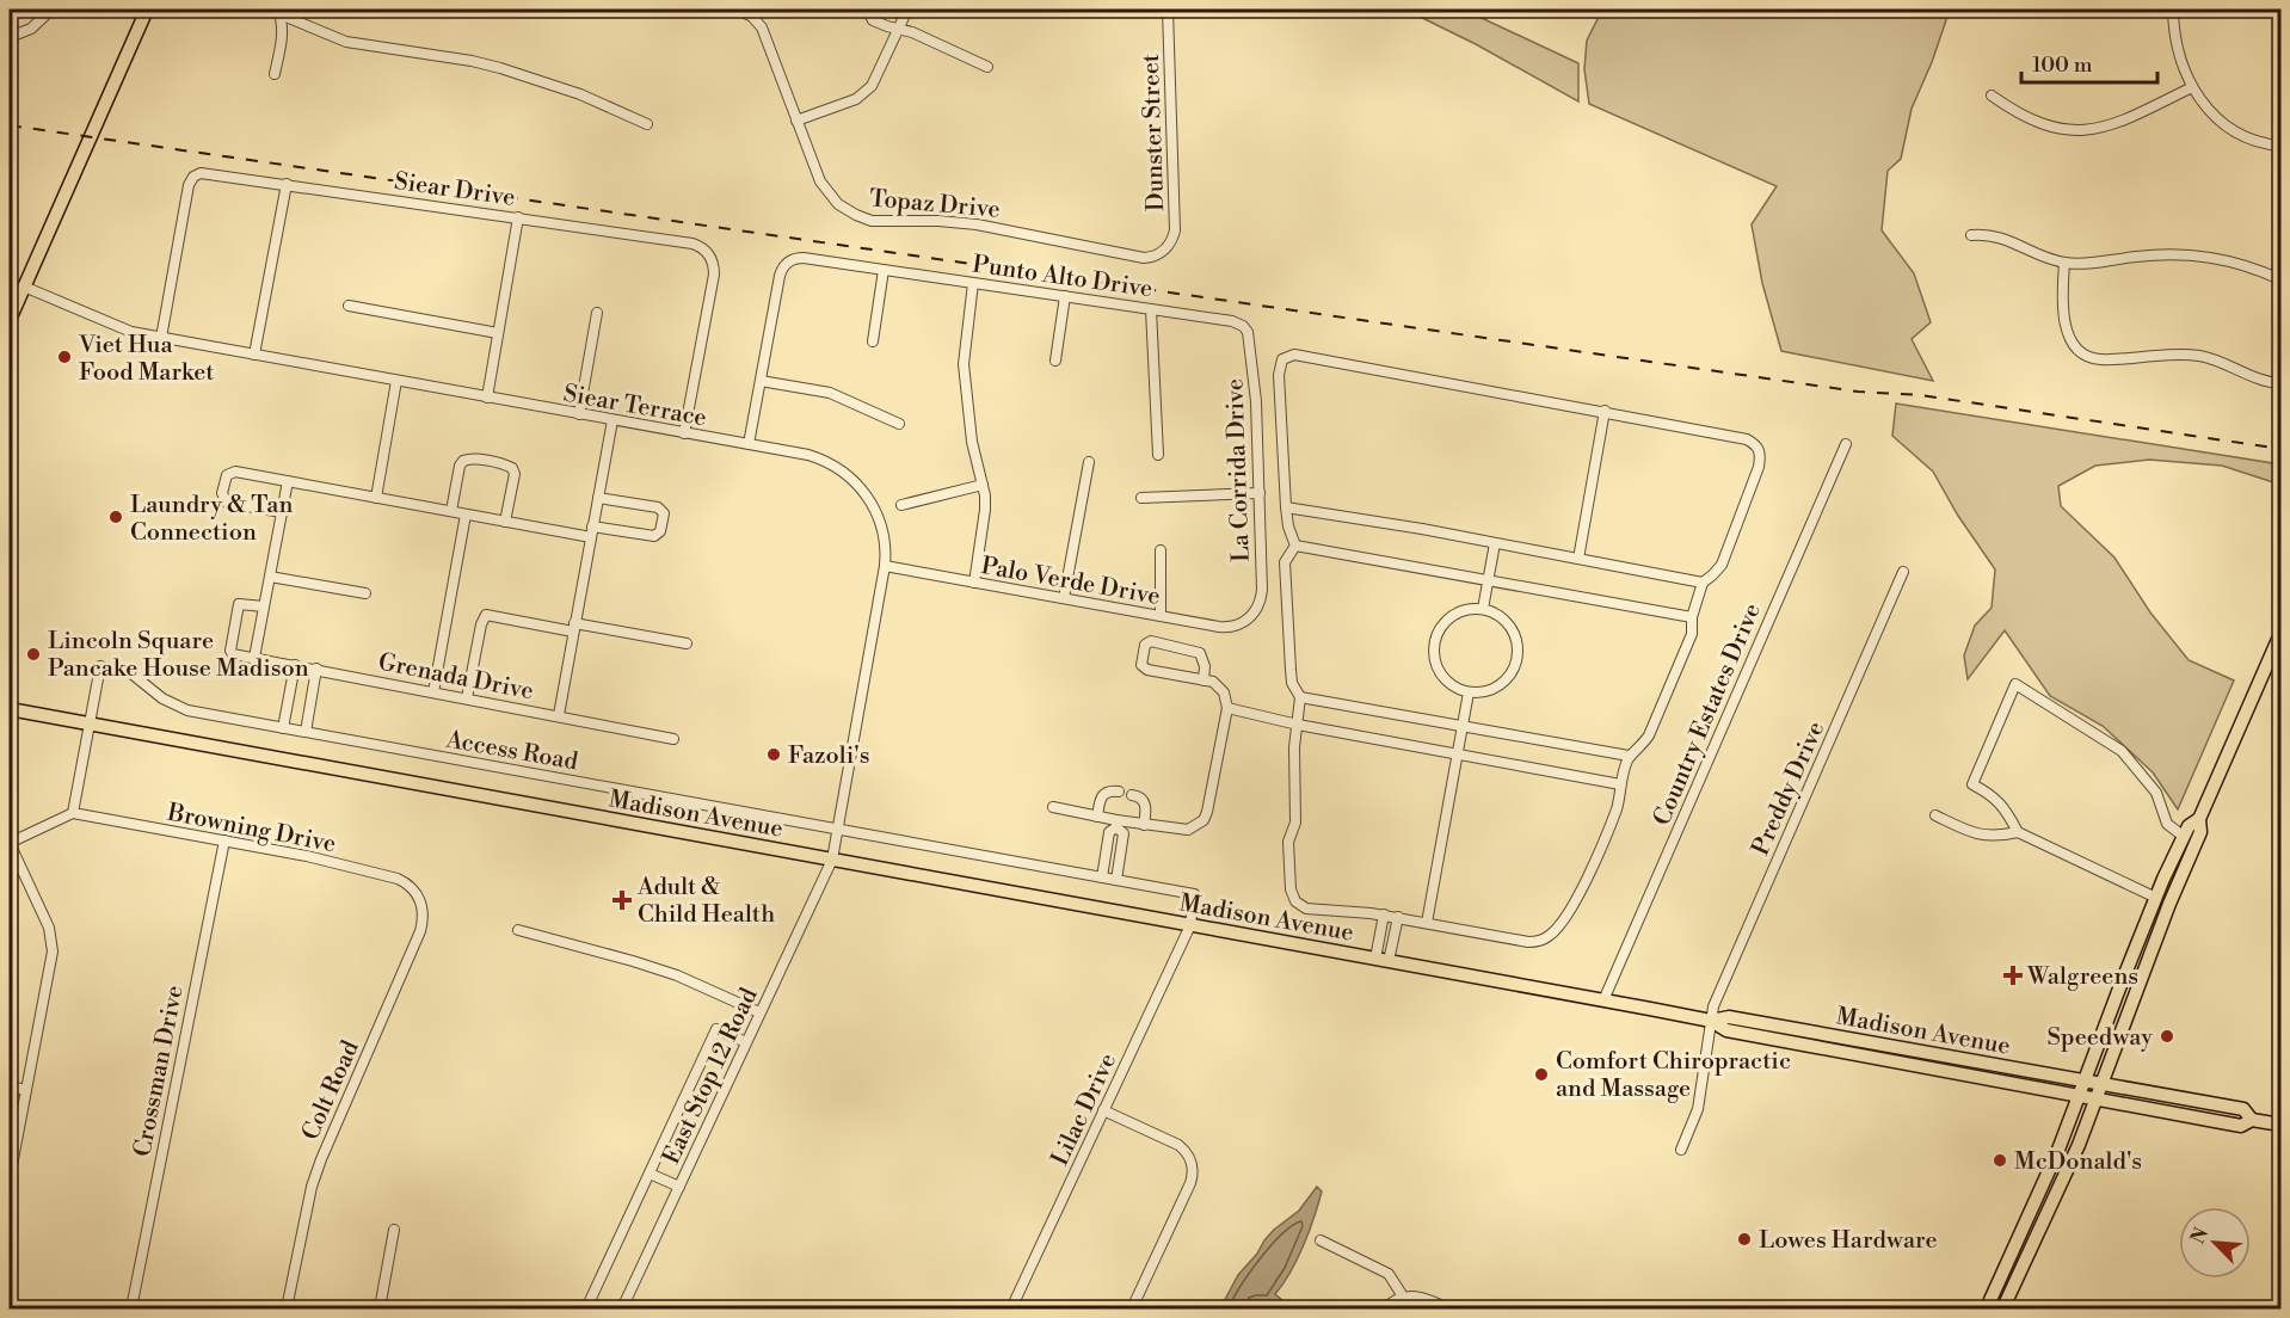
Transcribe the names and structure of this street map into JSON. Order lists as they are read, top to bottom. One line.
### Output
{"streets":{"main road":["Madison Avenue"],"street":["Dunster Street","Siear Drive","Topaz Drive","Punto Alto Drive","Siear Terrace","La Corrida Drive","Palo Verde Drive","Grenada Drive","Country Estates Drive","Access Road","Preddy Drive","Browning Drive","Crossman Drive","East Stop 12 Road","Colt Road","Lilac Drive"]},"crossings":[["Dunster Street","Topaz Drive"],["Siear Drive","Siear Terrace"],["Punto Alto Drive","La Corrida Drive"],["Siear Terrace","Palo Verde Drive"],["Siear Terrace","Access Road"],["Siear Terrace","Madison Avenue"],["Siear Terrace","East Stop 12 Road"],["La Corrida Drive","Palo Verde Drive"],["Country Estates Drive","Madison Avenue"],["Access Road","Madison Avenue"],["Access Road","Lilac Drive"],["Preddy Drive","Madison Avenue"],["Madison Avenue","East Stop 12 Road"],["Madison Avenue","Lilac Drive"],["Browning Drive","Crossman Drive"],["Browning Drive","Colt Road"]],"places":{"other":["Viet Hua Food Market","Laundry & Tan Connection","Lincoln Square Pancake House Madison","Fazoli's","Speedway","Comfort Chiropractic and Massage","McDonald's","Lowes Hardware"],"health":["Adult & Child Health","Walgreens"]},"scale_bar":"100 m","north":"top left"}
